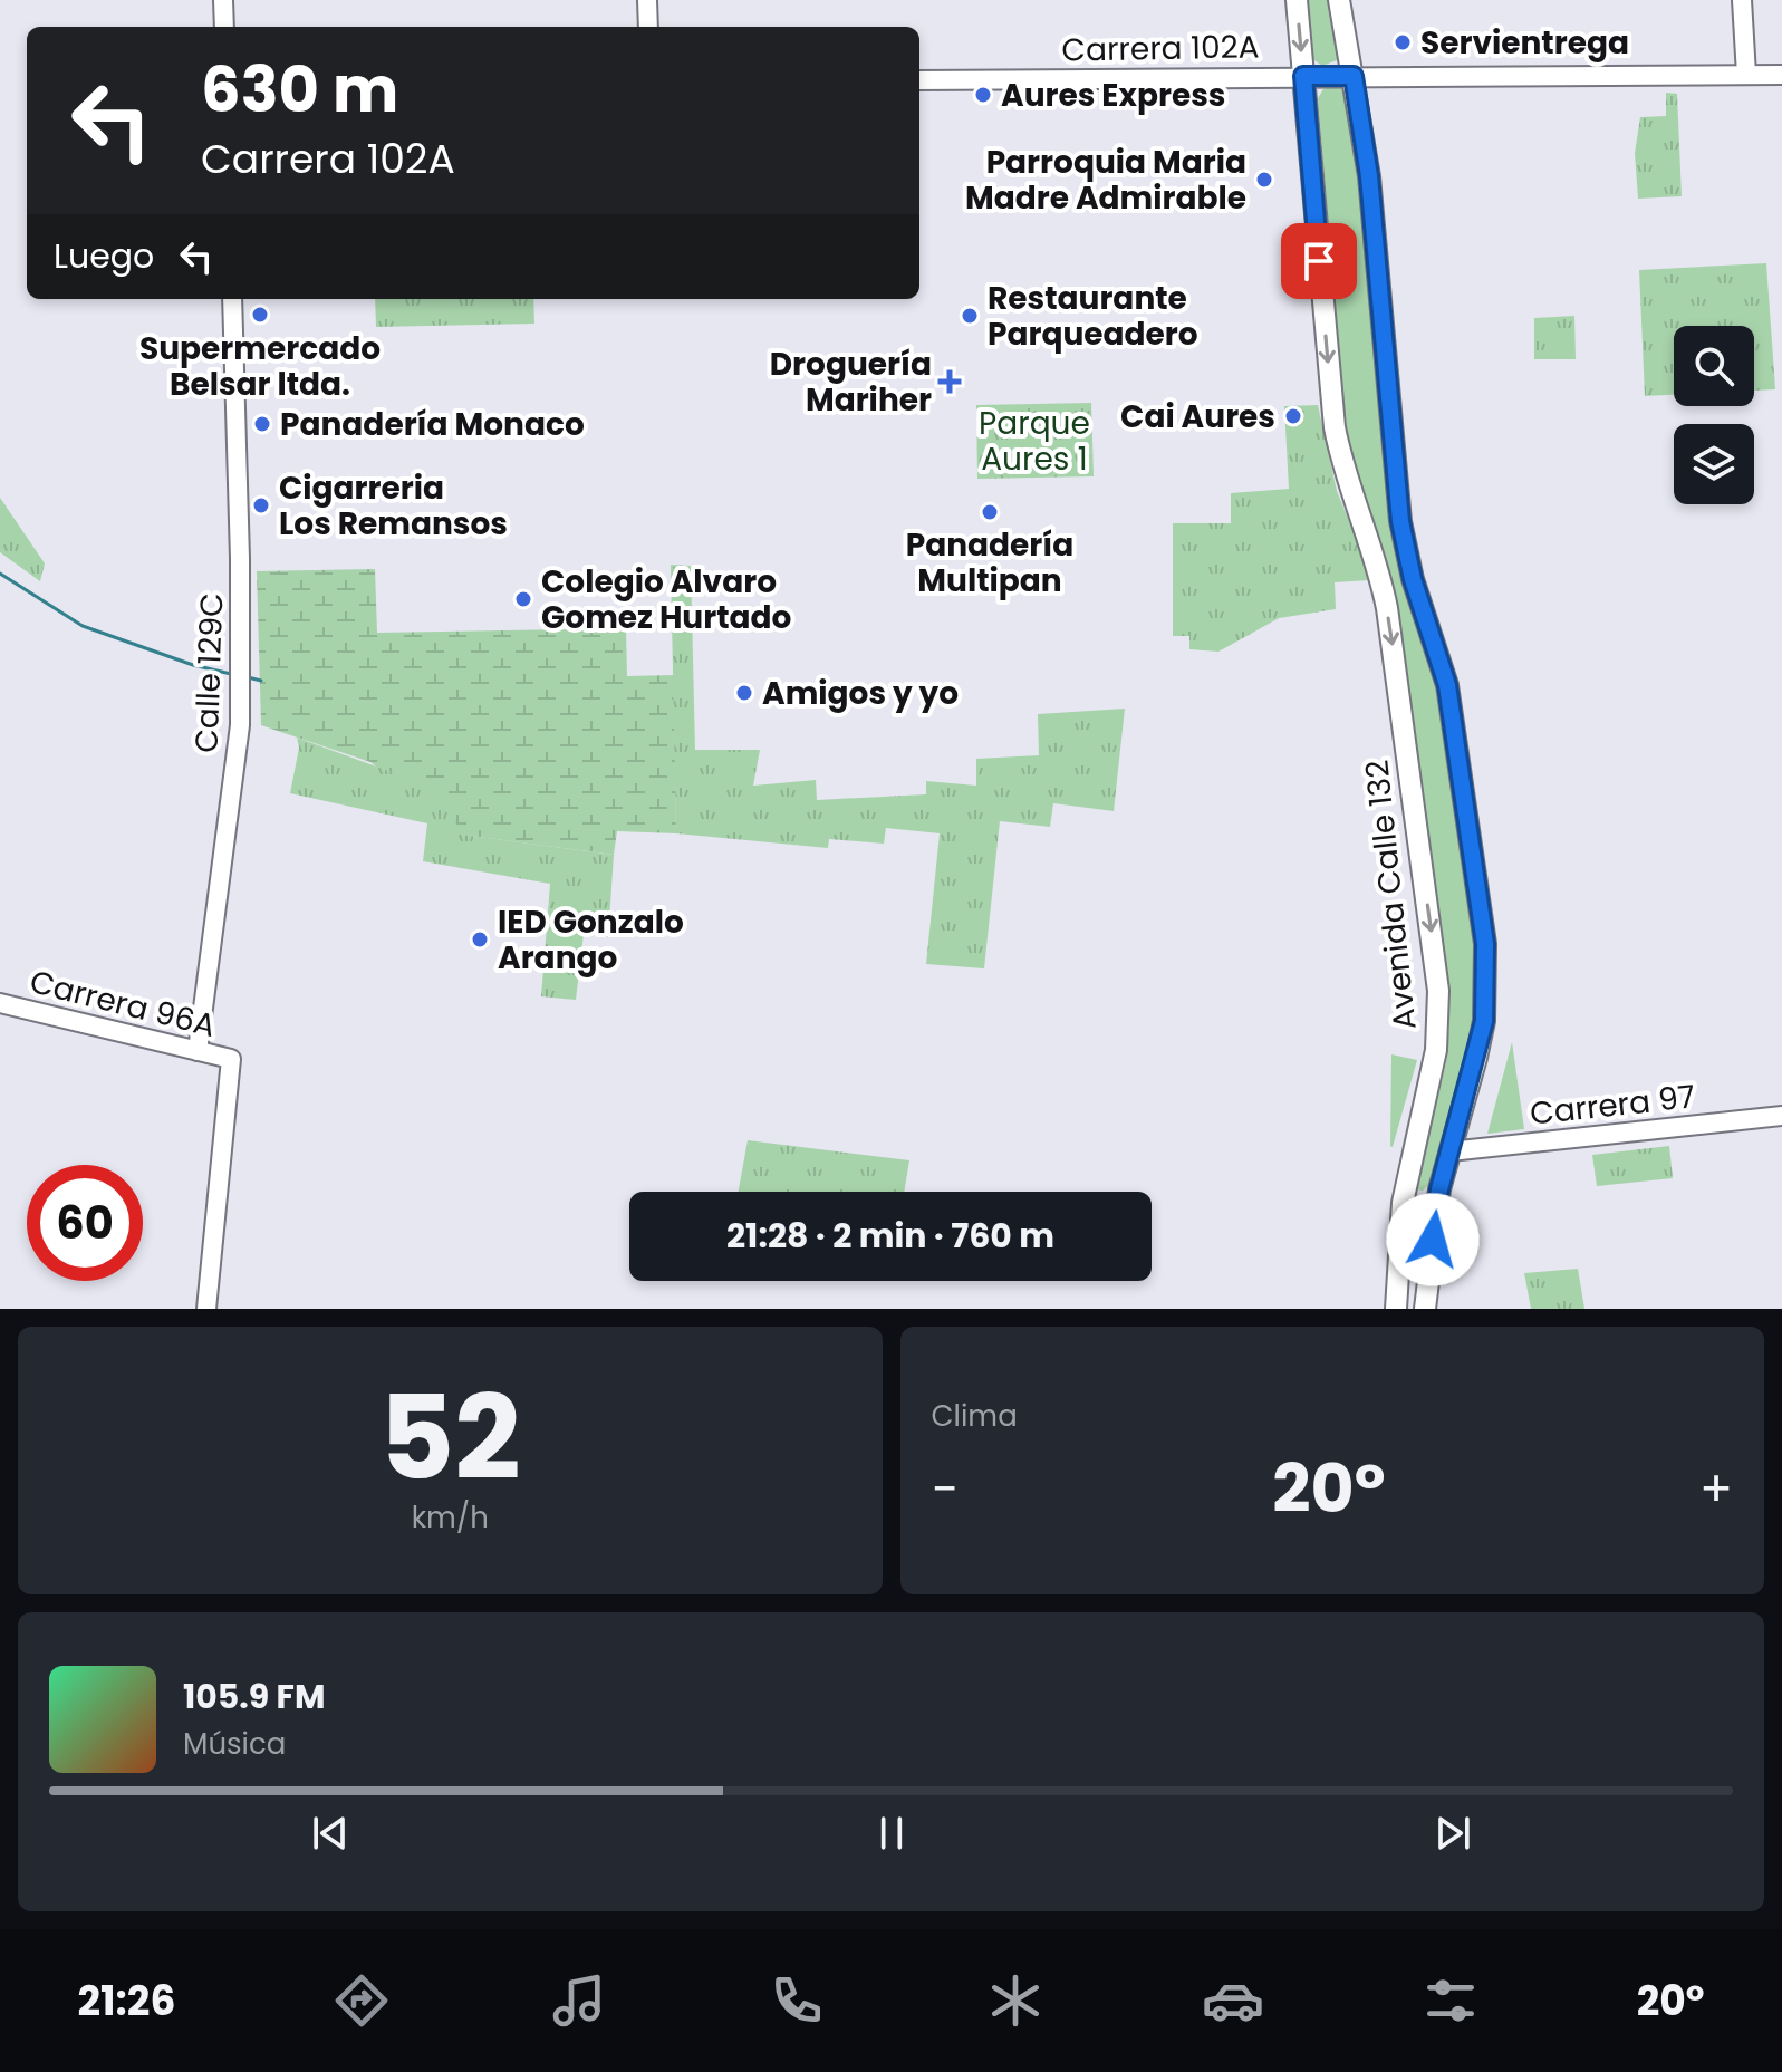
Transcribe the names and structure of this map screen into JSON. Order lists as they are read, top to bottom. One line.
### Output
{"streets":{"main road":["Avenida Calle 132"],"street":["Carrera 102A","Calle 129C","Carrera 96A","Carrera 97"]},"crossings":[["Carrera 102A","Avenida Calle 132"],["Calle 129C","Carrera 96A"]],"parks":["Parque Aures 1"],"places":{"other":["Servientrega","Aures Express","Parroquia Maria Madre Admirable","Supermercado Belsar ltda.","Restaurante Parqueadero","Cai Aures","Panadería Monaco","Cigarreria Los Remansos","Panadería Multipan","Colegio Alvaro Gomez Hurtado","Amigos y yo","IED Gonzalo Arango"],"health":["Droguería Mariher"]},"page":{"turn":["630 m","Carrera 102A"],"then":"Luego","limit":"60","trip":"21:28 · 2 min · 760 m","tile":[["52","km/h"],"Clima"],"heat":["−","20°","+"],"song":["105.9 FM","Música"],"tabs":["21:26","20°"]}}
